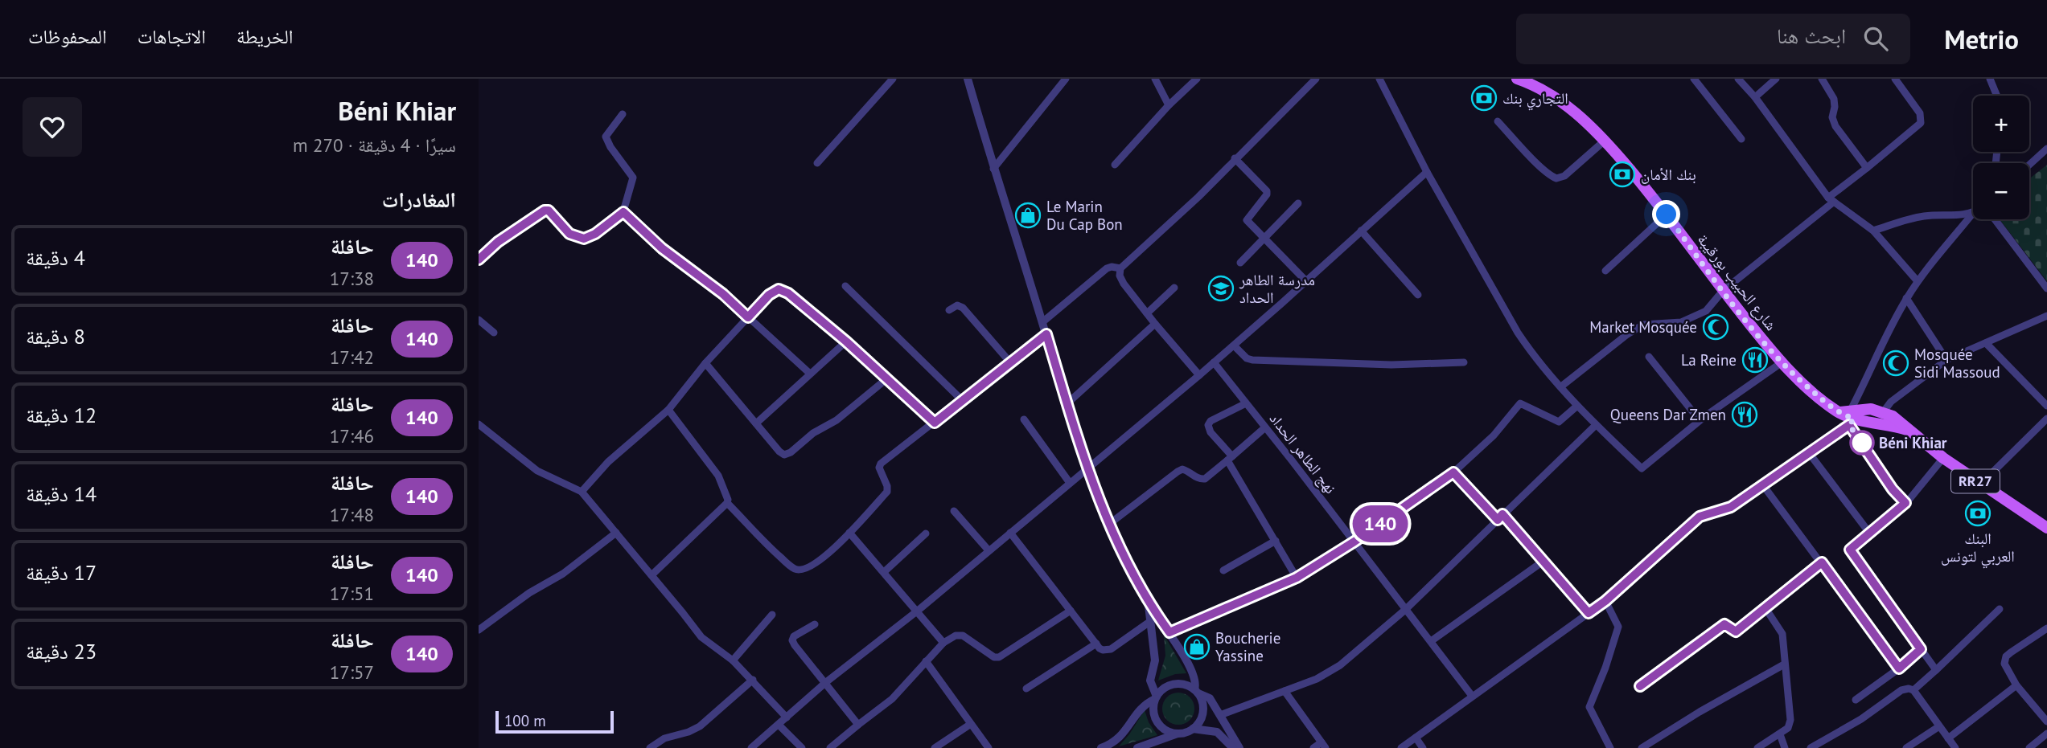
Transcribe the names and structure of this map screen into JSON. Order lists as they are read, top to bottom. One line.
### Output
{"streets":{"main road":["شارع الحبيب بورقيبة","RR27"],"street":["نهج الطاهر الحداد"]},"places":{"bank":["التجاري بنك","بنك الأمان","البنك العربي لتونس"],"shop":["Le Marin Du Cap Bon","Boucherie Yassine"],"school or university":["مدرسة الطاهر الحداد"],"mosque":["Market Mosquée","Mosquée Sidi Massoud"],"restaurant":["La Reine","Queens Dar Zmen"],"other":["Béni Khiar"]},"lines":["bus line 140"],"scale_bar":"100 m","page":{"header":"Metrio","search":"ابحث هنا","nav":["الخريطة","الاتجاهات","المحفوظات"],"on_map":"140","heading":[["Béni Khiar","سيرًا · 4 دقيقة · 270 m"],"المغادرات"],"map_buttons":["+","−"],"list":[{"mark":"140","name":"حافلة","note":"17:38","value":"4 دقيقة"},{"mark":"140","name":"حافلة","note":"17:42","value":"8 دقيقة"},{"mark":"140","name":"حافلة","note":"17:46","value":"12 دقيقة"},{"mark":"140","name":"حافلة","note":"17:48","value":"14 دقيقة"},{"mark":"140","name":"حافلة","note":"17:51","value":"17 دقيقة"},{"mark":"140","name":"حافلة","note":"17:57","value":"23 دقيقة"}],"scale":"100 m"}}
